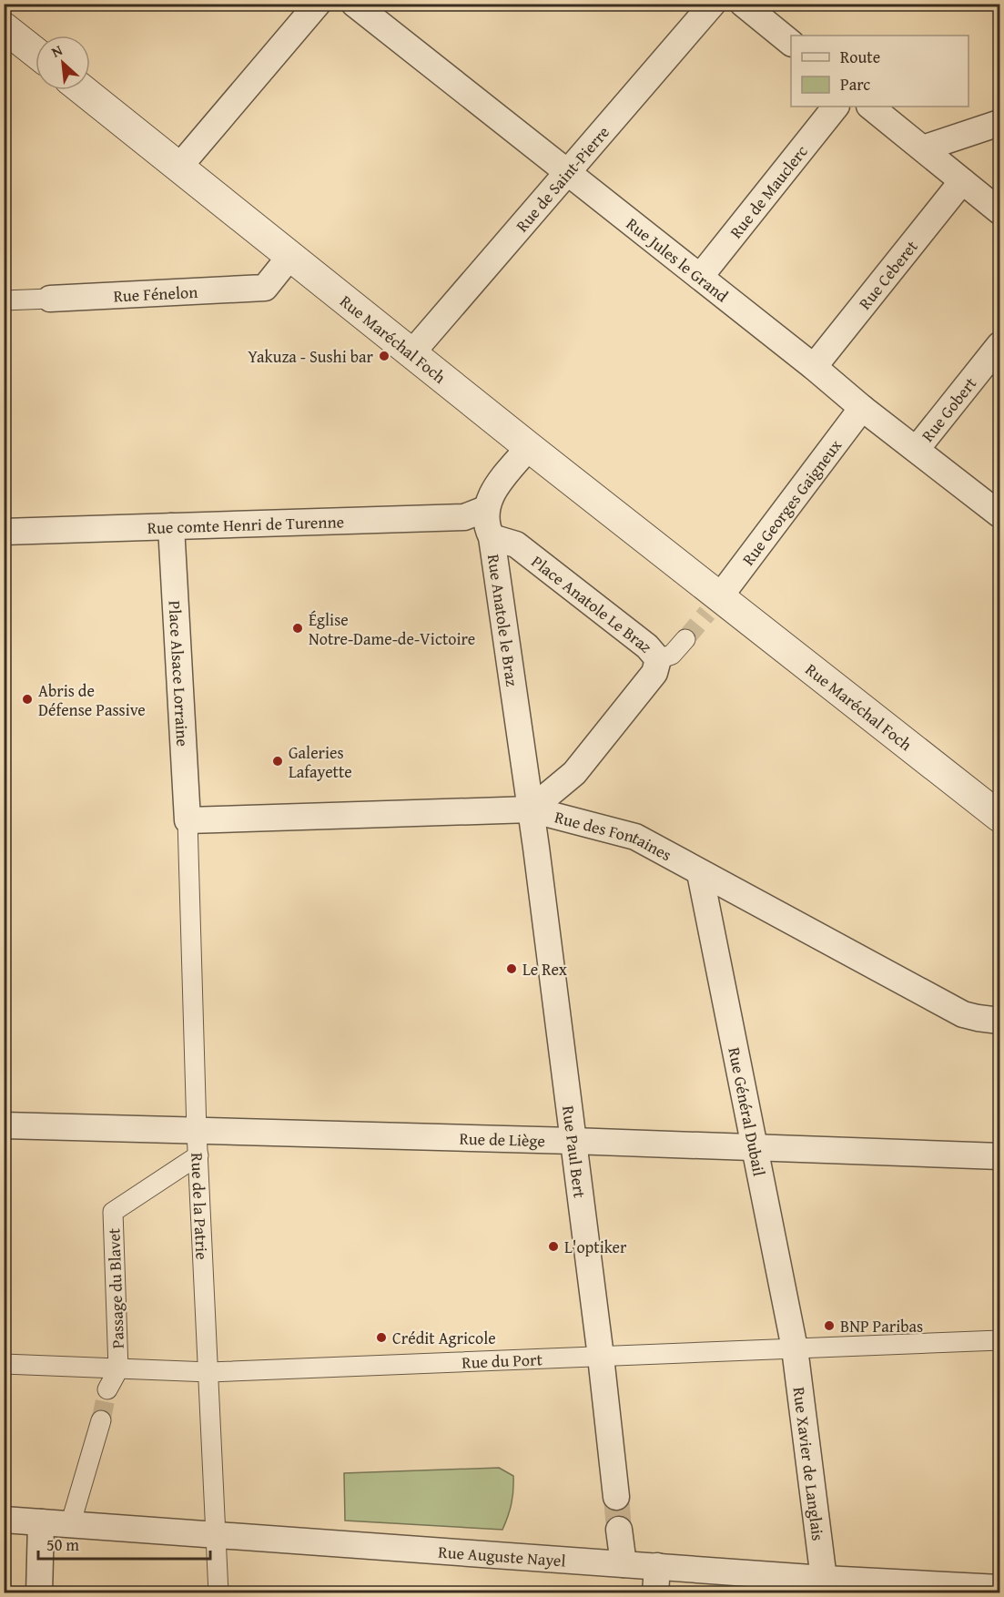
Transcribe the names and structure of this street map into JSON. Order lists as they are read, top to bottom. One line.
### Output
{"streets":{"street":["Rue de Saint-Pierre","Rue de Mauclerc","Rue Jules le Grand","Rue Ceberet","Rue Fénelon","Rue Maréchal Foch","Rue Gobert","Rue Georges Gaigneux","Rue comte Henri de Turenne","Place Anatole Le Braz","Rue Anatole le Braz","Place Alsace Lorraine","Rue des Fontaines","Rue Général Dubail","Rue de Liège","Rue Paul Bert","Rue de la Patrie","Passage du Blavet","Rue du Port","Rue Xavier de Langlais","Rue Auguste Nayel"]},"crossings":[["Rue de Saint-Pierre","Rue Jules le Grand"],["Rue de Saint-Pierre","Rue Maréchal Foch"],["Rue de Mauclerc","Rue Jules le Grand"],["Rue Jules le Grand","Rue Ceberet"],["Rue Jules le Grand","Rue Gobert"],["Rue Jules le Grand","Rue Georges Gaigneux"],["Rue Fénelon","Rue Maréchal Foch"],["Rue Maréchal Foch","Rue Georges Gaigneux"],["Rue comte Henri de Turenne","Rue Anatole le Braz"],["Rue comte Henri de Turenne","Place Alsace Lorraine"],["Place Anatole Le Braz","Rue Anatole le Braz"],["Place Anatole Le Braz","Rue des Fontaines"],["Place Anatole Le Braz","Rue Paul Bert"],["Rue Anatole le Braz","Rue des Fontaines"],["Rue Anatole le Braz","Rue Paul Bert"],["Place Alsace Lorraine","Rue des Fontaines"],["Place Alsace Lorraine","Rue de la Patrie"],["Rue des Fontaines","Rue Général Dubail"],["Rue des Fontaines","Rue Paul Bert"],["Rue des Fontaines","Rue de la Patrie"],["Rue Général Dubail","Rue de Liège"],["Rue Général Dubail","Rue du Port"],["Rue Général Dubail","Rue Xavier de Langlais"],["Rue de Liège","Rue Paul Bert"],["Rue de Liège","Rue de la Patrie"],["Rue de Liège","Passage du Blavet"],["Rue Paul Bert","Rue du Port"],["Rue de la Patrie","Passage du Blavet"],["Rue de la Patrie","Rue du Port"],["Rue de la Patrie","Rue Auguste Nayel"],["Passage du Blavet","Rue du Port"],["Rue du Port","Rue Xavier de Langlais"],["Rue Xavier de Langlais","Rue Auguste Nayel"]],"places":["Yakuza - Sushi bar","Église Notre-Dame-de-Victoire","Abris de Défense Passive","Galeries Lafayette","Le Rex","L'optiker","BNP Paribas","Crédit Agricole"],"legend":["Route","Parc"],"scale_bar":"50 m","north":"top left"}
